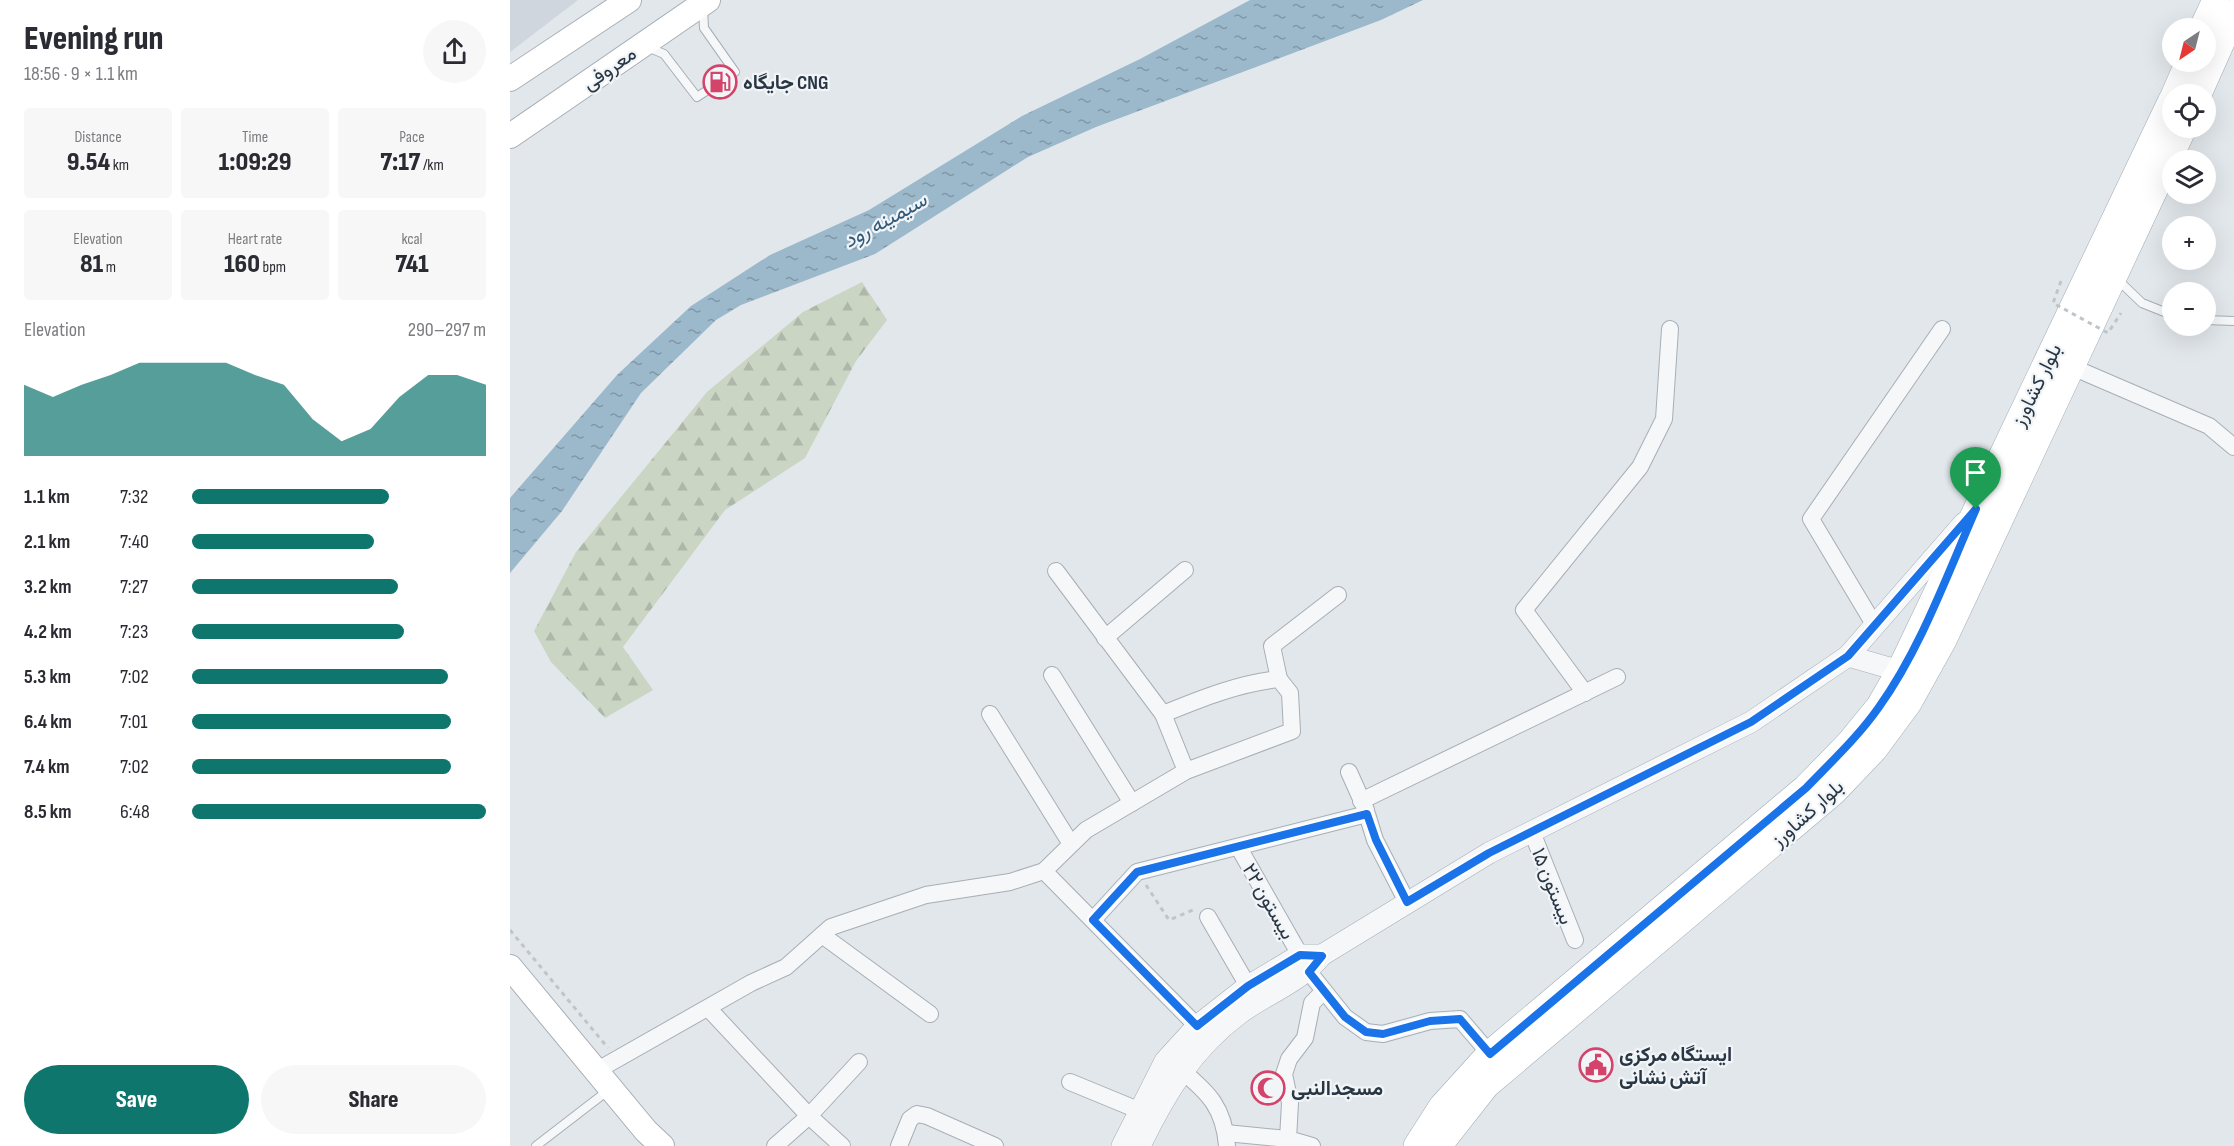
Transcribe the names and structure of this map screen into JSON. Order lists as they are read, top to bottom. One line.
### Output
{"streets":{"main road":["معروفی","بلوار کشاورز"],"street":["بیستون ۱۵","بیستون ۲۲"]},"crossings":[["بلوار کشاورز","بیستون ۲۲"]],"water":["سیمینه رود"],"places":{"fuel station":["جایگاه CNG"],"public building":["ایستگاه مرکزی آتش نشانی"],"mosque":["مسجدالنبی"]},"north":"bottom left","page":{"heading":["Evening run","18:56 · 9 × 1.1 km"],"map_buttons":["+","−"],"stats":[["Distance","9.54 km"],["Time","1:09:29"],["Pace","7:17 /km"],["Elevation","81 m"],["Heart rate","160 bpm"],["kcal","741"]],"chart":["Elevation","290–297 m"],"list":[{"name":"1.1 km","note":"7:32"},{"name":"2.1 km","note":"7:40"},{"name":"3.2 km","note":"7:27"},{"name":"4.2 km","note":"7:23"},{"name":"5.3 km","note":"7:02"},{"name":"6.4 km","note":"7:01"},{"name":"7.4 km","note":"7:02"},{"name":"8.5 km","note":"6:48"}],"buttons":["Save","Share"]}}
